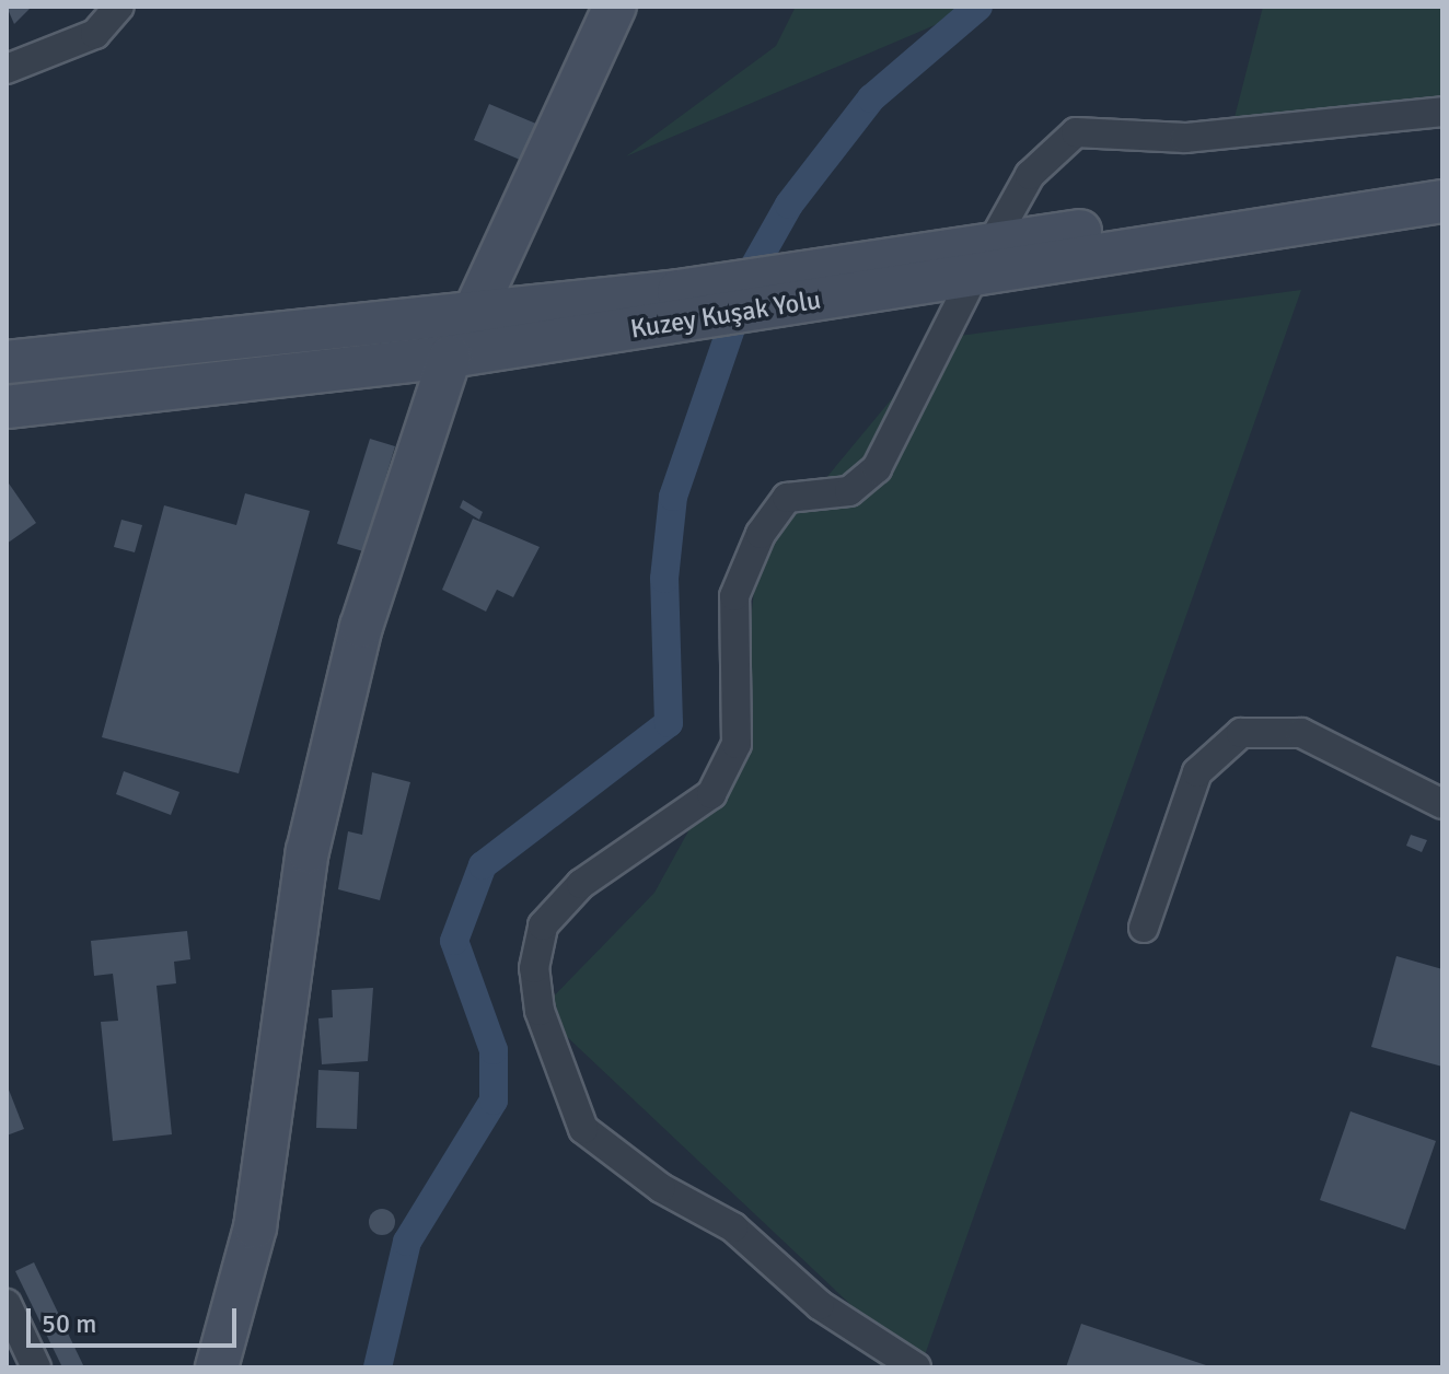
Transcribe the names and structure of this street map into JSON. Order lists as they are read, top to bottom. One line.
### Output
{"streets":{"main road":["Kuzey Kuşak Yolu"]},"scale_bar":"50 m"}
